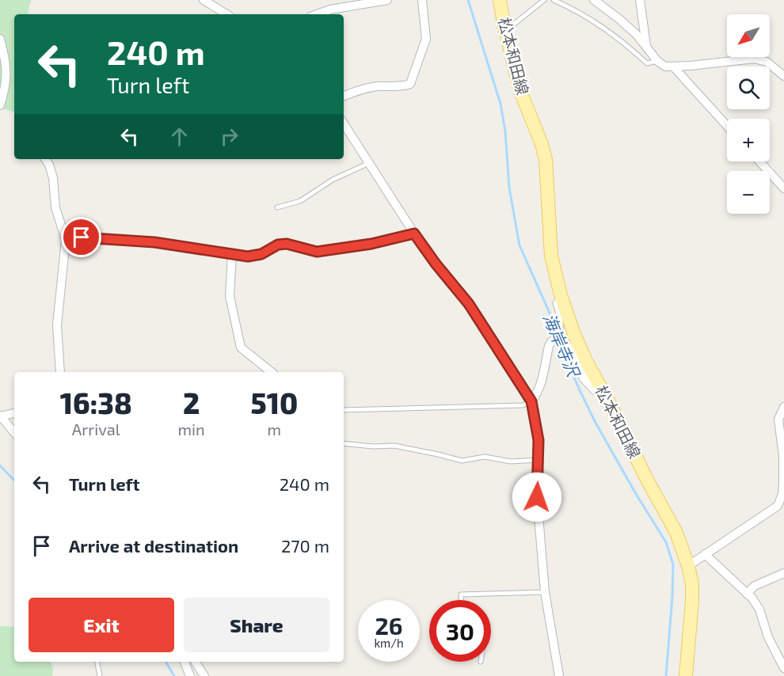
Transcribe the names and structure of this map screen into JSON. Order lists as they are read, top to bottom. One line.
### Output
{"streets":{"main road":["松本和田線"]},"water":["海岸寺沢"],"north":"bottom left","page":{"map_buttons":["+","−"],"turn":["240 m","Turn left"],"eta":["16:38","Arrival","2","min","510","m"],"list":[{"name":"Turn left","value":"240 m"},{"name":"Arrive at destination","value":"270 m"}],"buttons":["Exit","Share"],"speed":"26 km/h","limit":"30"}}
